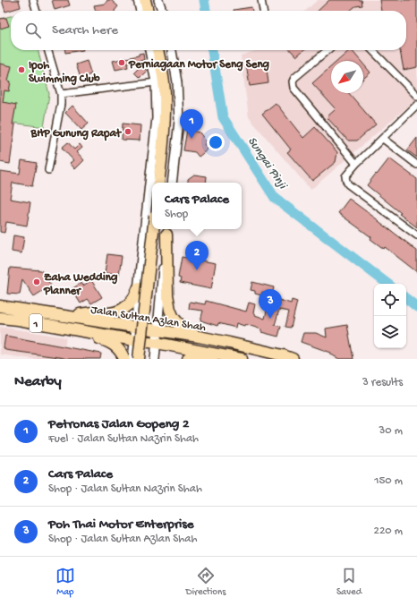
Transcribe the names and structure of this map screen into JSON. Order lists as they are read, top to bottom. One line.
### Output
{"streets":{"main road":["Jalan Sultan Azlan Shah","1"]},"water":["Sungai Pinji"],"places":["Perniagaan Motor Seng Seng","Ipoh Swimming Club","BHP Gunung Rapat","Zaha Wedding Planner"],"north":"bottom left","page":{"search":"Search here","pins":["1","2","3"],"popup":["Cars Palace","Shop"],"heading":["Nearby","3 results"],"list":[{"mark":"1","name":"Petronas Jalan Gopeng 2","note":"Fuel · Jalan Sultan Nazrin Shah","value":"30 m"},{"mark":"2","name":"Cars Palace","note":"Shop · Jalan Sultan Nazrin Shah","value":"150 m"},{"mark":"3","name":"Poh Thai Motor Enterprise","note":"Shop · Jalan Sultan Azlan Shah","value":"220 m"}],"nav":["Map","Directions","Saved"]}}
